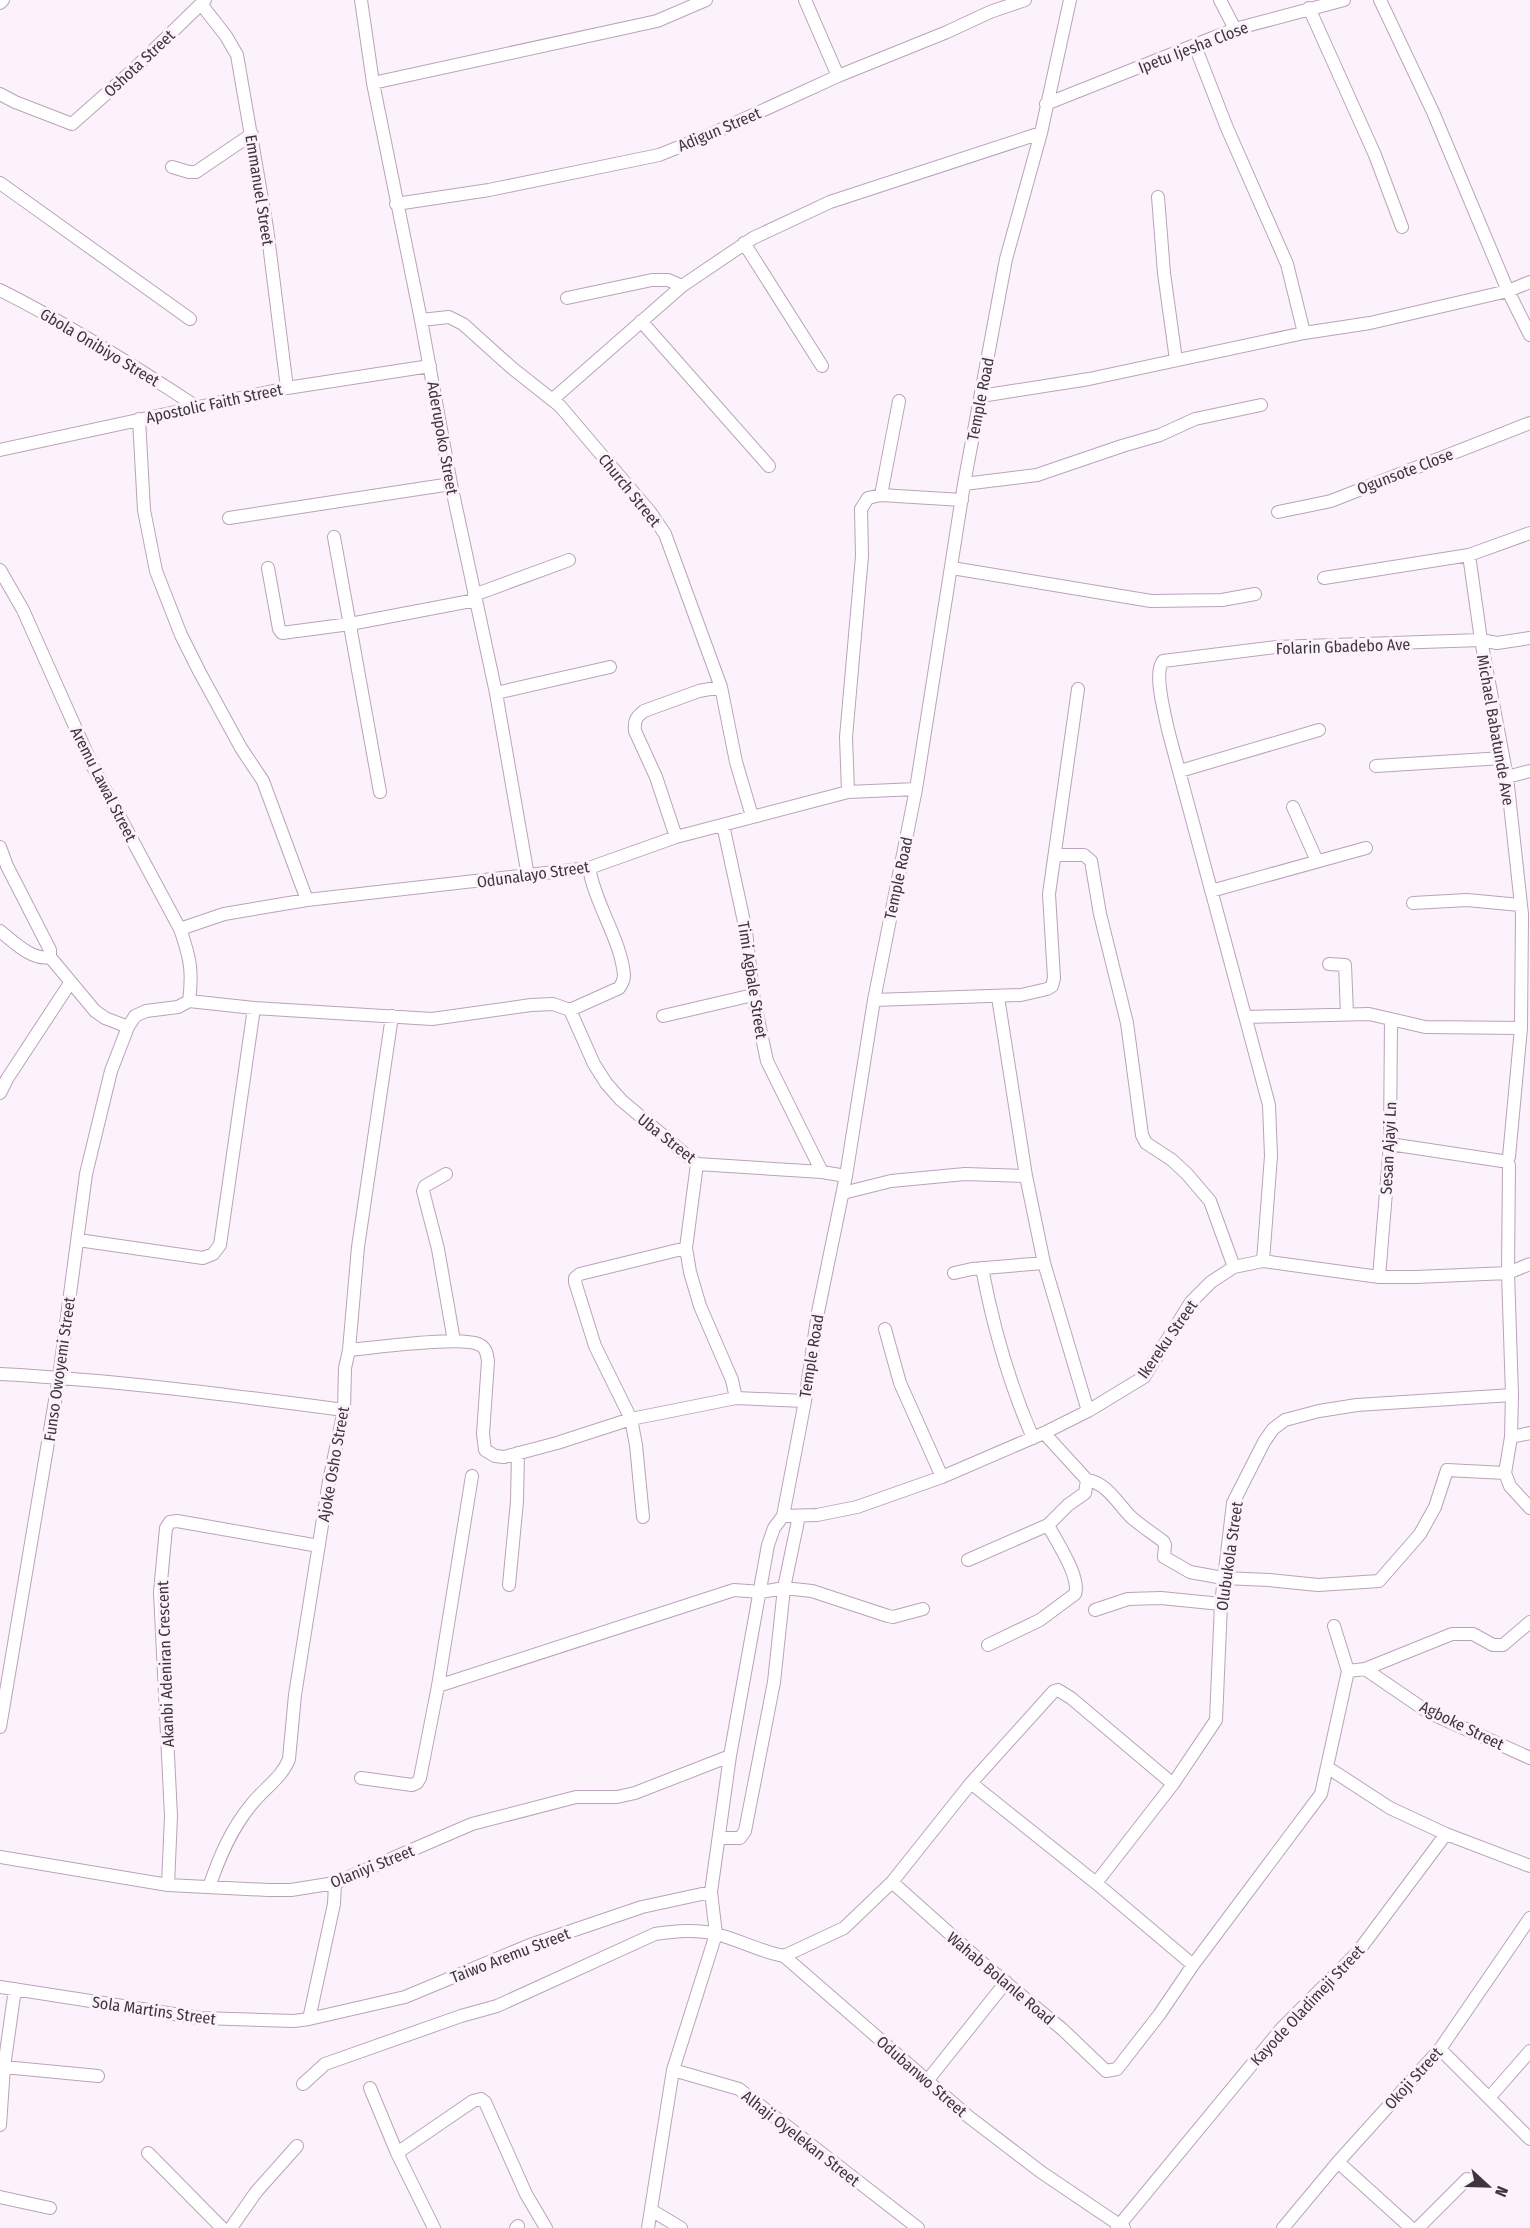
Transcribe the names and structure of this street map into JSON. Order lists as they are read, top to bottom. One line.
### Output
{"streets":{"street":["Ipetu Ijesha Close","Oshota Street","Adigun Street","Emmanuel Street","Gbola Onibiyo Street","Temple Road","Apostolic Faith Street","Aderupoko Street","Ogunsote Close","Church Street","Folarin Gbadebo Ave","Michael Babatunde Ave","Aremu Lawal Street","Odunalayo Street","Timi Agbale Street","Uba Street","Sesan Ajayi Ln","Ikereku Street","Funso Owoyemi Street","Ajoke Osho Street","Olubukola Street","Akanbi Adeniran Crescent","Agboke Street","Olaniyi Street","Taiwo Aremu Street","Wahab Bolanle Road","Kayode Oladimeji Street","Sola Martins Street","Odubanwo Street","Okoji Street","Alhaji Oyelekan Street"]},"crossings":[["Ipetu Ijesha Close","Temple Road"],["Oshota Street","Emmanuel Street"],["Adigun Street","Aderupoko Street"],["Emmanuel Street","Apostolic Faith Street"],["Gbola Onibiyo Street","Apostolic Faith Street"],["Temple Road","Odunalayo Street"],["Temple Road","Ikereku Street"],["Temple Road","Olaniyi Street"],["Temple Road","Taiwo Aremu Street"],["Temple Road","Odubanwo Street"],["Apostolic Faith Street","Aderupoko Street"],["Aderupoko Street","Church Street"],["Aderupoko Street","Odunalayo Street"],["Church Street","Odunalayo Street"],["Folarin Gbadebo Ave","Michael Babatunde Ave"],["Michael Babatunde Ave","Ikereku Street"],["Michael Babatunde Ave","Olubukola Street"],["Aremu Lawal Street","Odunalayo Street"],["Aremu Lawal Street","Funso Owoyemi Street"],["Odunalayo Street","Timi Agbale Street"],["Timi Agbale Street","Uba Street"],["Sesan Ajayi Ln","Ikereku Street"],["Ajoke Osho Street","Akanbi Adeniran Crescent"],["Ajoke Osho Street","Olaniyi Street"],["Akanbi Adeniran Crescent","Olaniyi Street"],["Taiwo Aremu Street","Sola Martins Street"],["Kayode Oladimeji Street","Odubanwo Street"]],"north":"right"}
